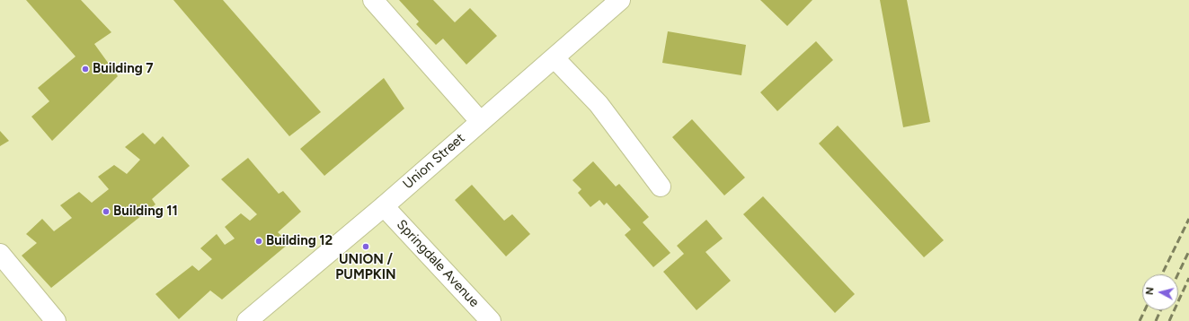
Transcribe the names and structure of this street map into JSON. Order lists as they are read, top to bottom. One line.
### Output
{"streets":{"main road":["Union Street","Springdale Avenue"]},"crossings":[["Union Street","Springdale Avenue"]],"places":["Building 7","Building 11","Building 12","UNION / PUMPKIN"],"north":"left"}
